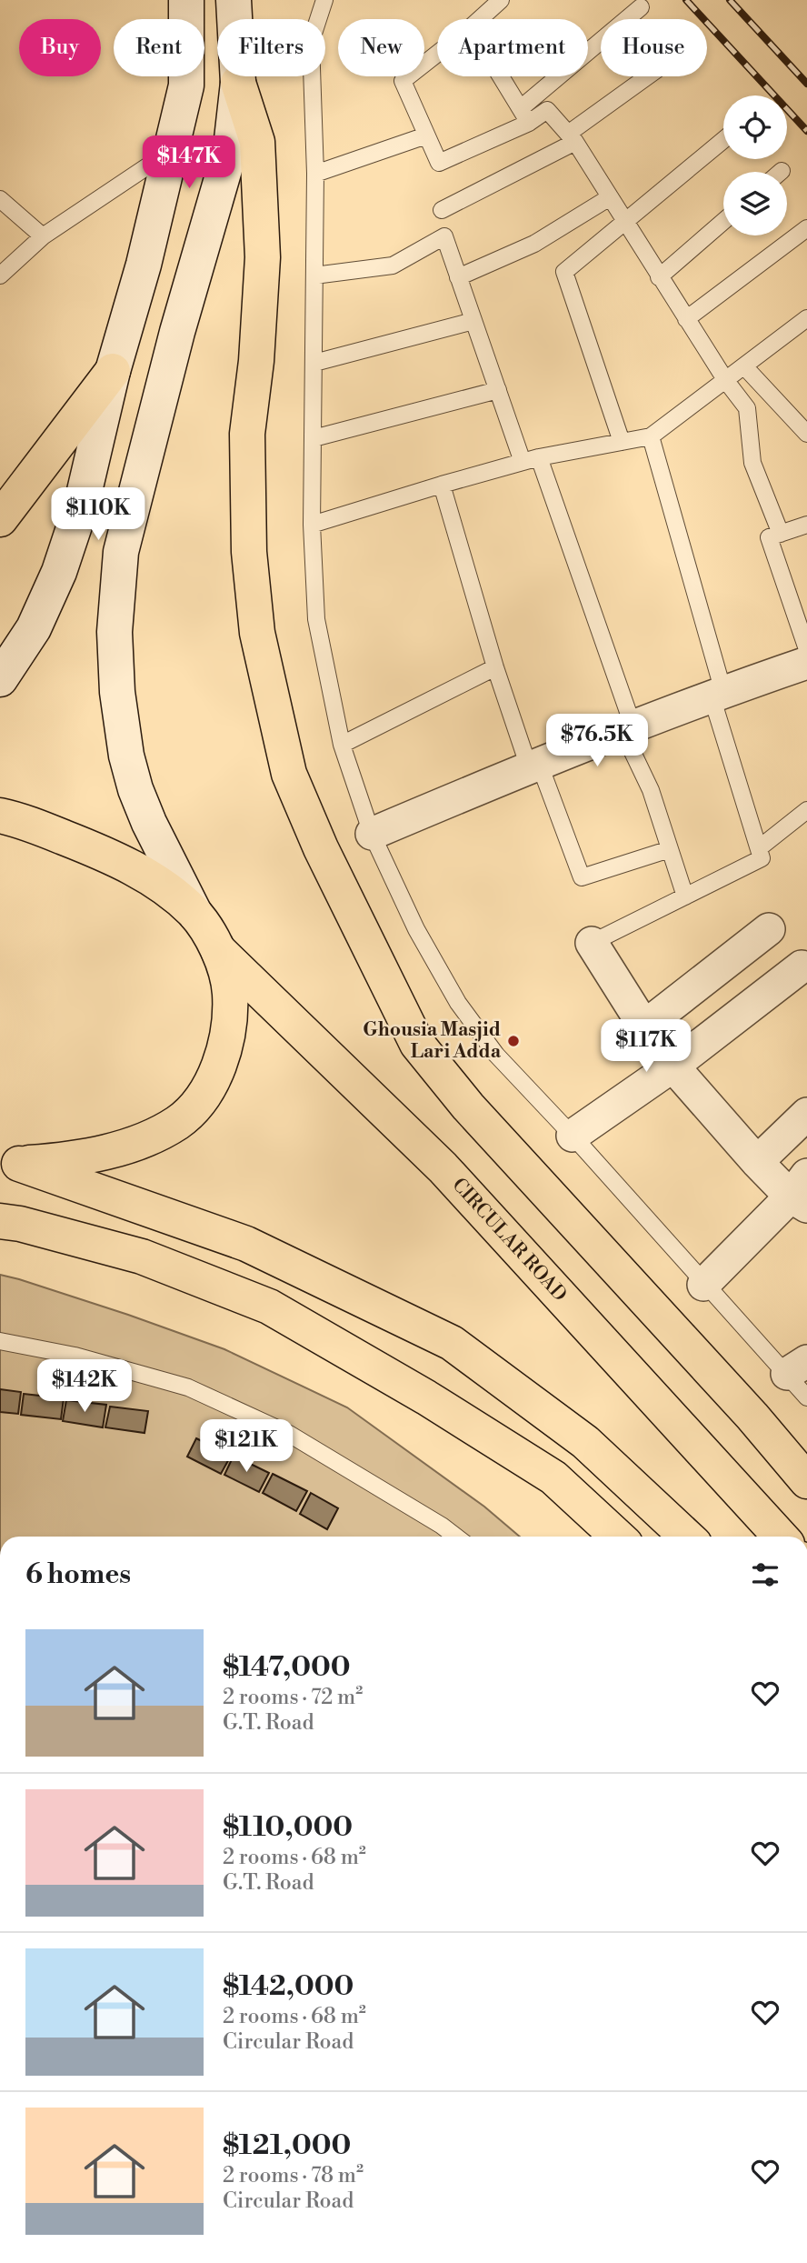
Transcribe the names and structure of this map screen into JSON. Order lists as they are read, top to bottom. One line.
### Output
{"streets":{"main road":["CIRCULAR ROAD"]},"places":["Ghousia Masjid Lari Adda"],"page":{"chip":["Buy","Rent","Filters","New","Apartment","House"],"price":["$147K","$110K","$76.5K","$117K","$142K","$121K"],"heading":"6 homes","list":[{"name":"$147,000","note":"2 rooms · 72 m² · G.T. Road"},{"name":"$110,000","note":"2 rooms · 68 m² · G.T. Road"},{"name":"$142,000","note":"2 rooms · 68 m² · Circular Road"},{"name":"$121,000","note":"2 rooms · 78 m² · Circular Road"}]}}
